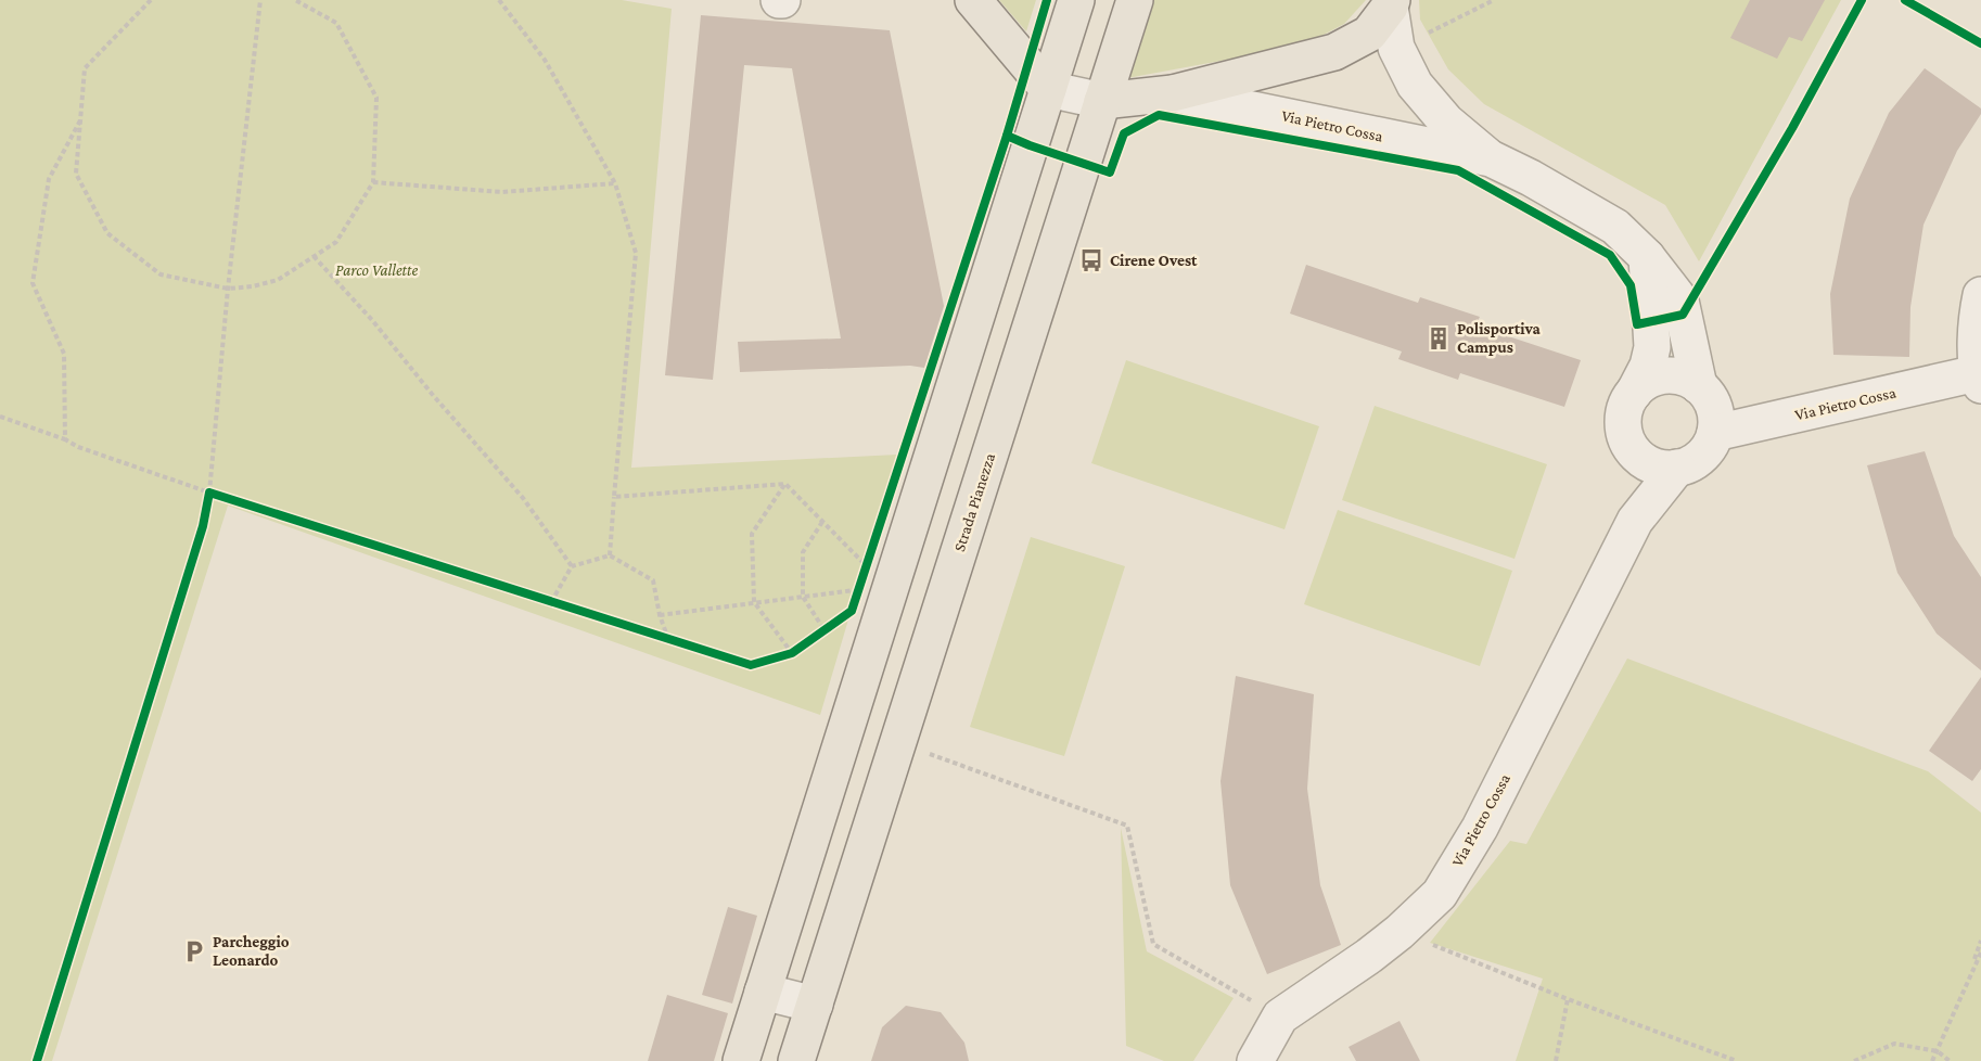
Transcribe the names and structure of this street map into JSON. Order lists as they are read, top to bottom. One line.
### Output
{"streets":{"main road":["Strada Pianezza"],"street":["Via Pietro Cossa"]},"parks":["Parco Vallette"],"places":{"bus stop":["Cirene Ovest"],"building":["Polisportiva Campus"],"parking":["Parcheggio Leonardo"]}}
